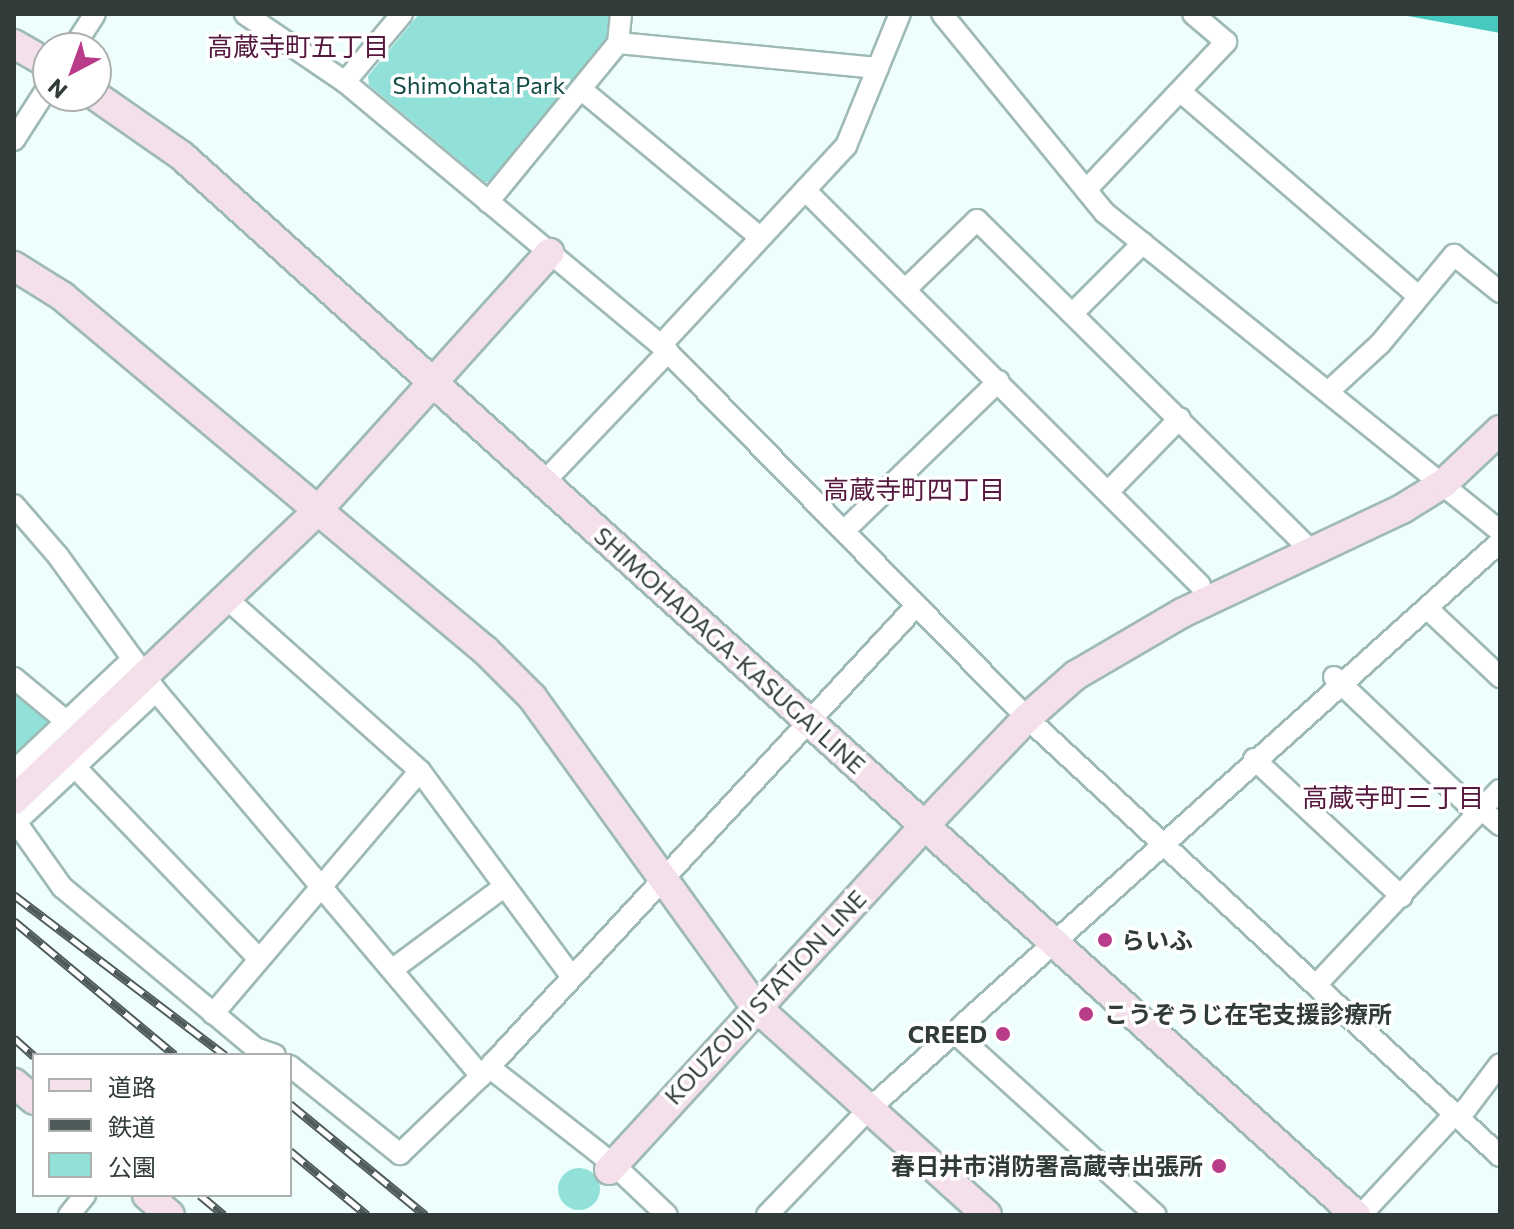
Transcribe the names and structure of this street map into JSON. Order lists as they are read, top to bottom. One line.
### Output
{"streets":{"street":["SHIMOHADAGA-KASUGAI LINE","KOUZOUJI STATION LINE"]},"crossings":[["SHIMOHADAGA-KASUGAI LINE","KOUZOUJI STATION LINE"]],"districts":["高蔵寺町五丁目","高蔵寺町四丁目","高蔵寺町三丁目"],"parks":["Shimohata Park"],"places":["らいふ","こうぞうじ在宅支援診療所","CREED","春日井市消防署高蔵寺出張所"],"legend":["道路","鉄道","公園"],"north":"bottom left"}
